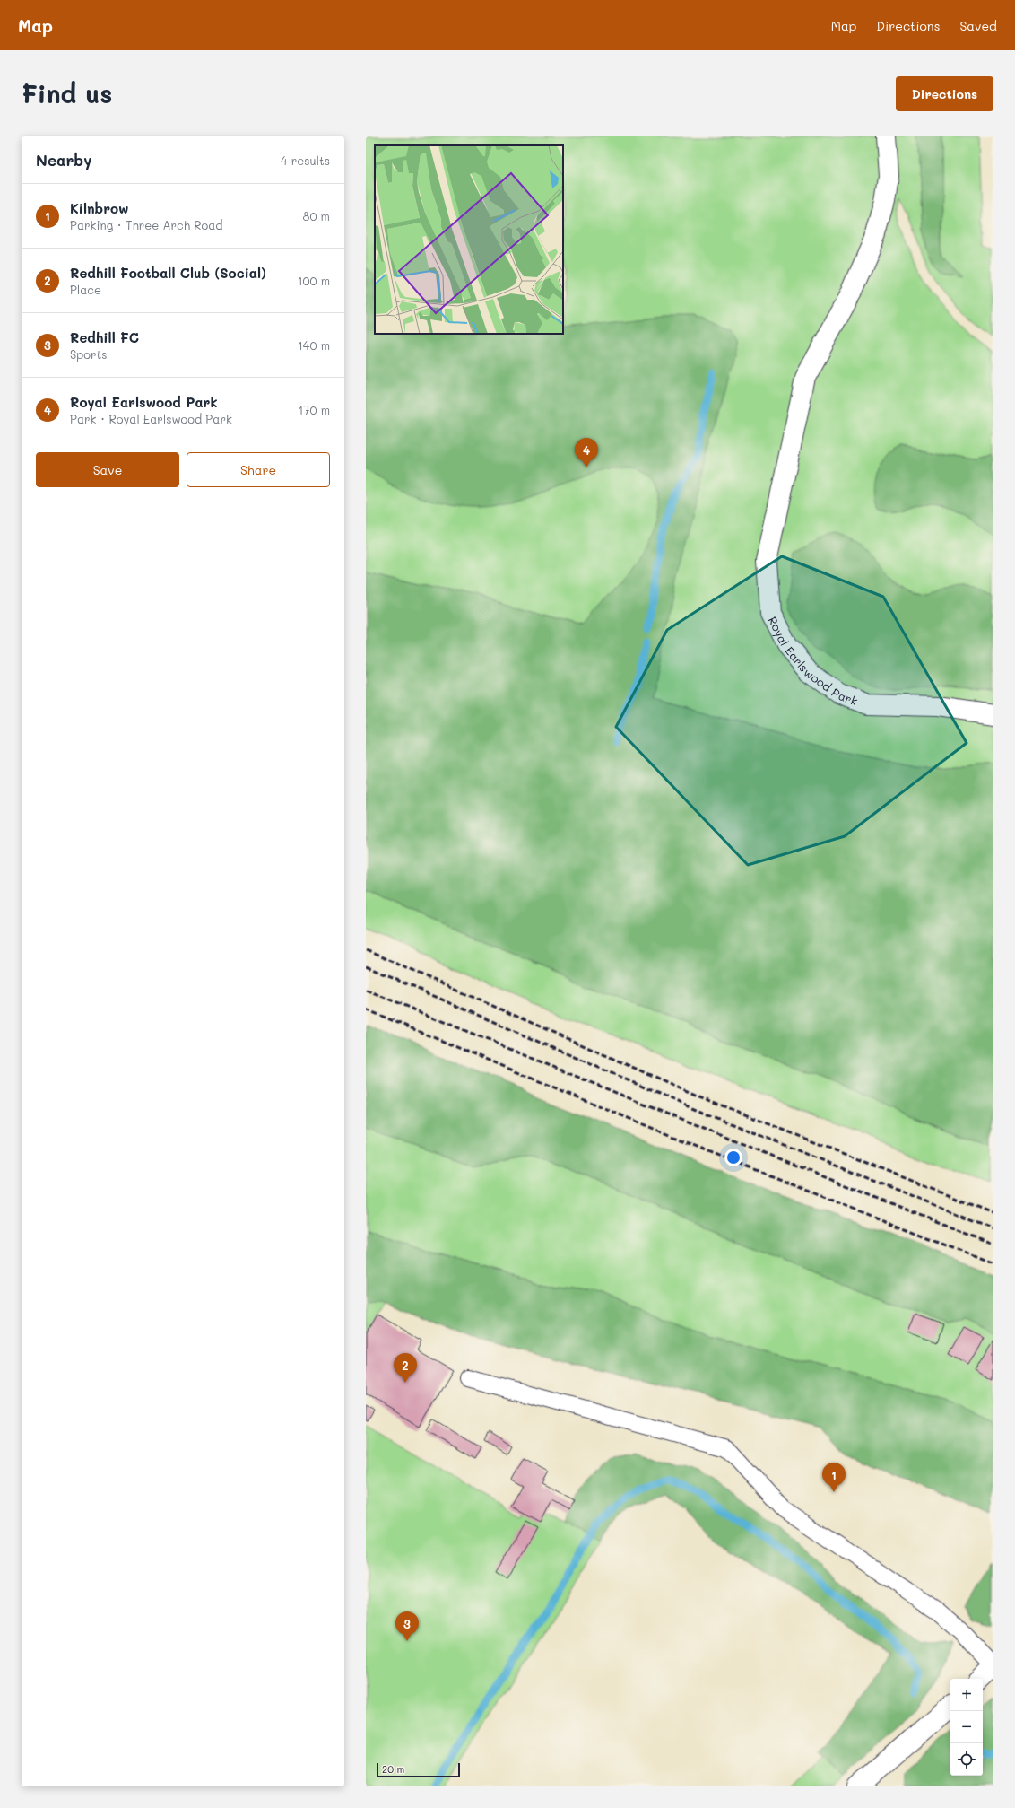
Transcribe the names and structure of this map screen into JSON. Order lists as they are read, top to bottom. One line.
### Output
{"streets":{"street":["Royal Earlswood Park"]},"scale_bar":"20 m","page":{"header":"Map","nav":["Map","Directions","Saved"],"buttons":["Directions",["Save","Share"]],"title":"Find us","heading":["Nearby","4 results"],"list":[{"mark":"1","name":"Kilnbrow","note":"Parking · Three Arch Road","value":"80 m"},{"mark":"2","name":"Redhill Football Club (Social)","note":"Place","value":"100 m"},{"mark":"3","name":"Redhill FC","note":"Sports","value":"140 m"},{"mark":"4","name":"Royal Earlswood Park","note":"Park · Royal Earlswood Park","value":"170 m"}],"pins":["4","2","1","3"],"map_buttons":["+","−"],"scale":"20 m"}}
